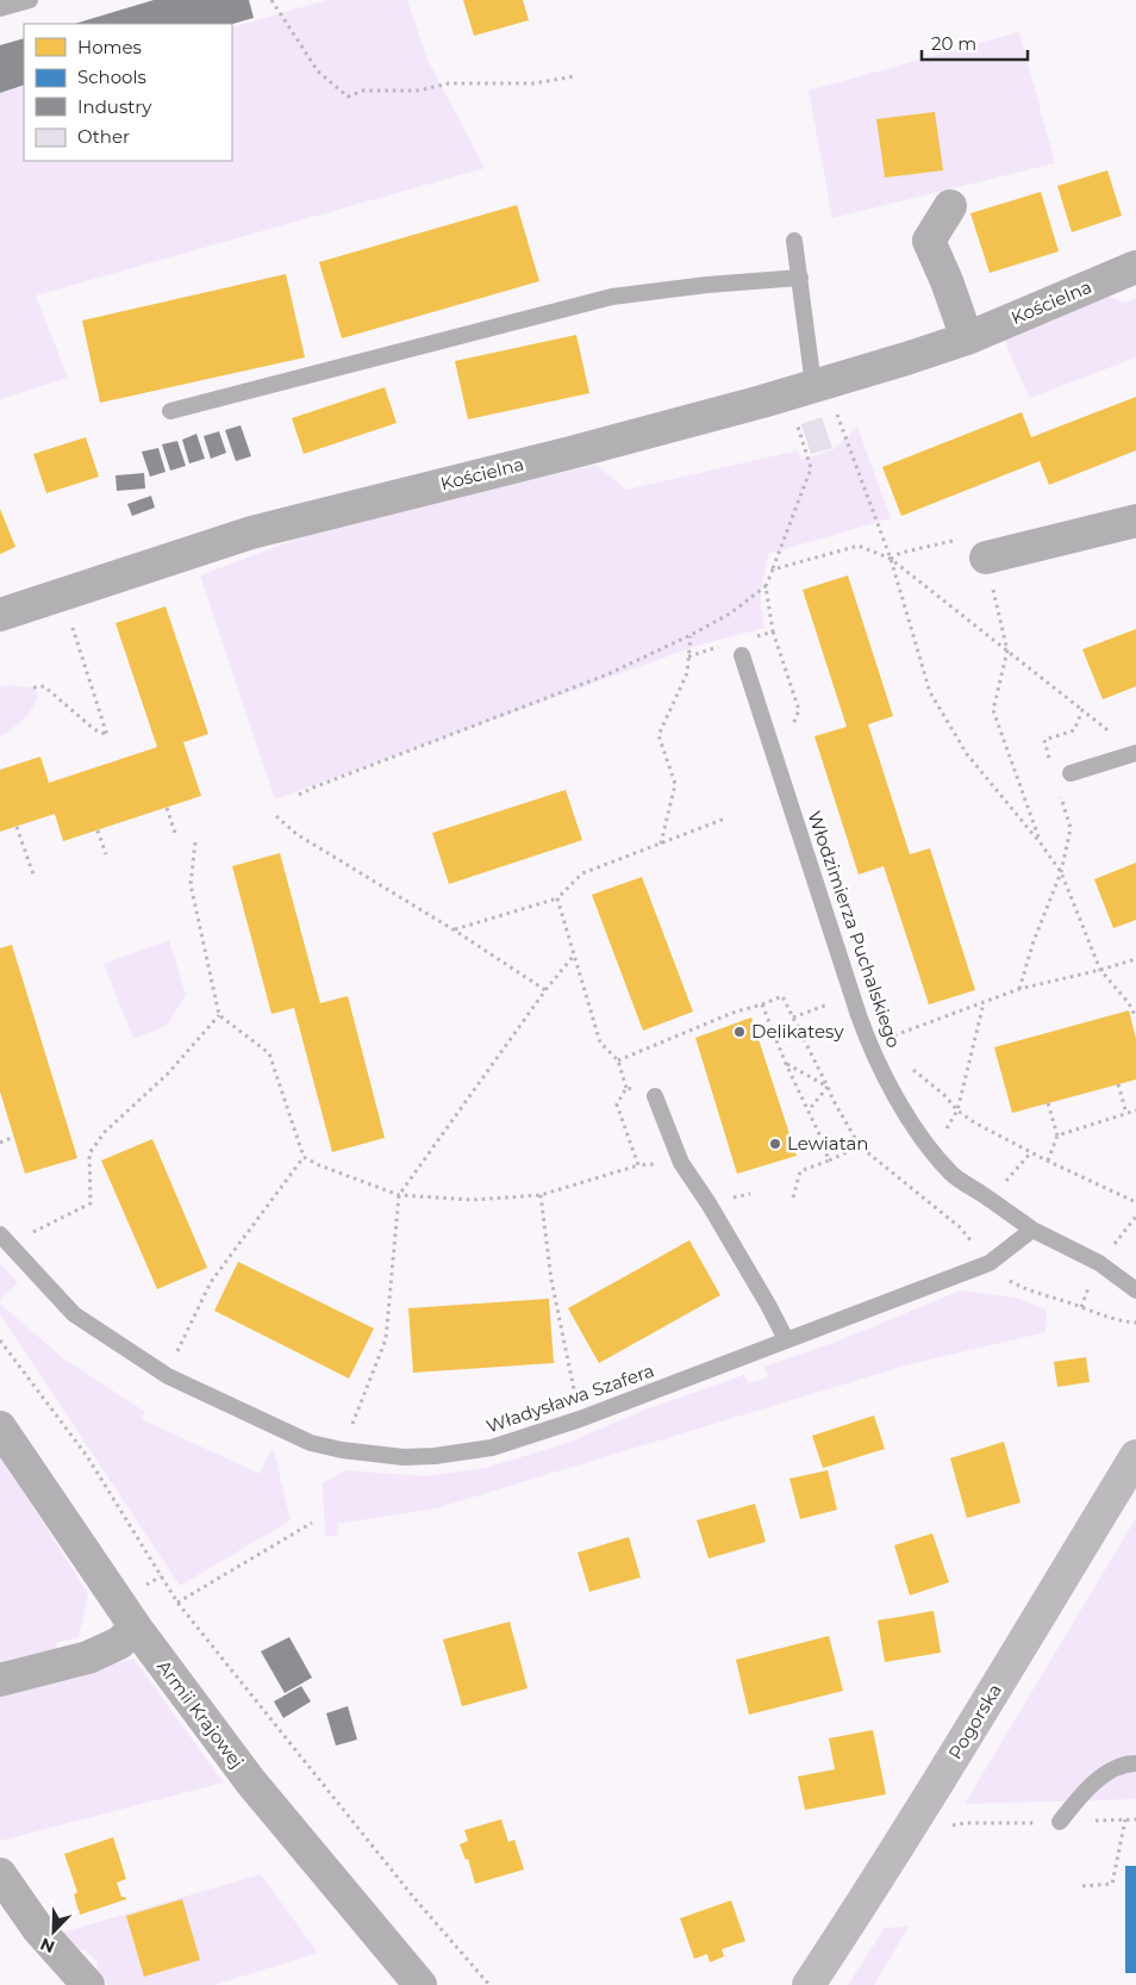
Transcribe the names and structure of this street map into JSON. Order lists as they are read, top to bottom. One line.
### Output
{"streets":{"street":["Kościelna","Armii Krajowej","Pogorska"],"lane":["Włodzimierza Puchalskiego","Władysława Szafera"]},"crossings":[["Włodzimierza Puchalskiego","Władysława Szafera"]],"places":["Delikatesy","Lewiatan"],"legend":["Homes","Schools","Industry","Other"],"scale_bar":"20 m","north":"bottom left"}
